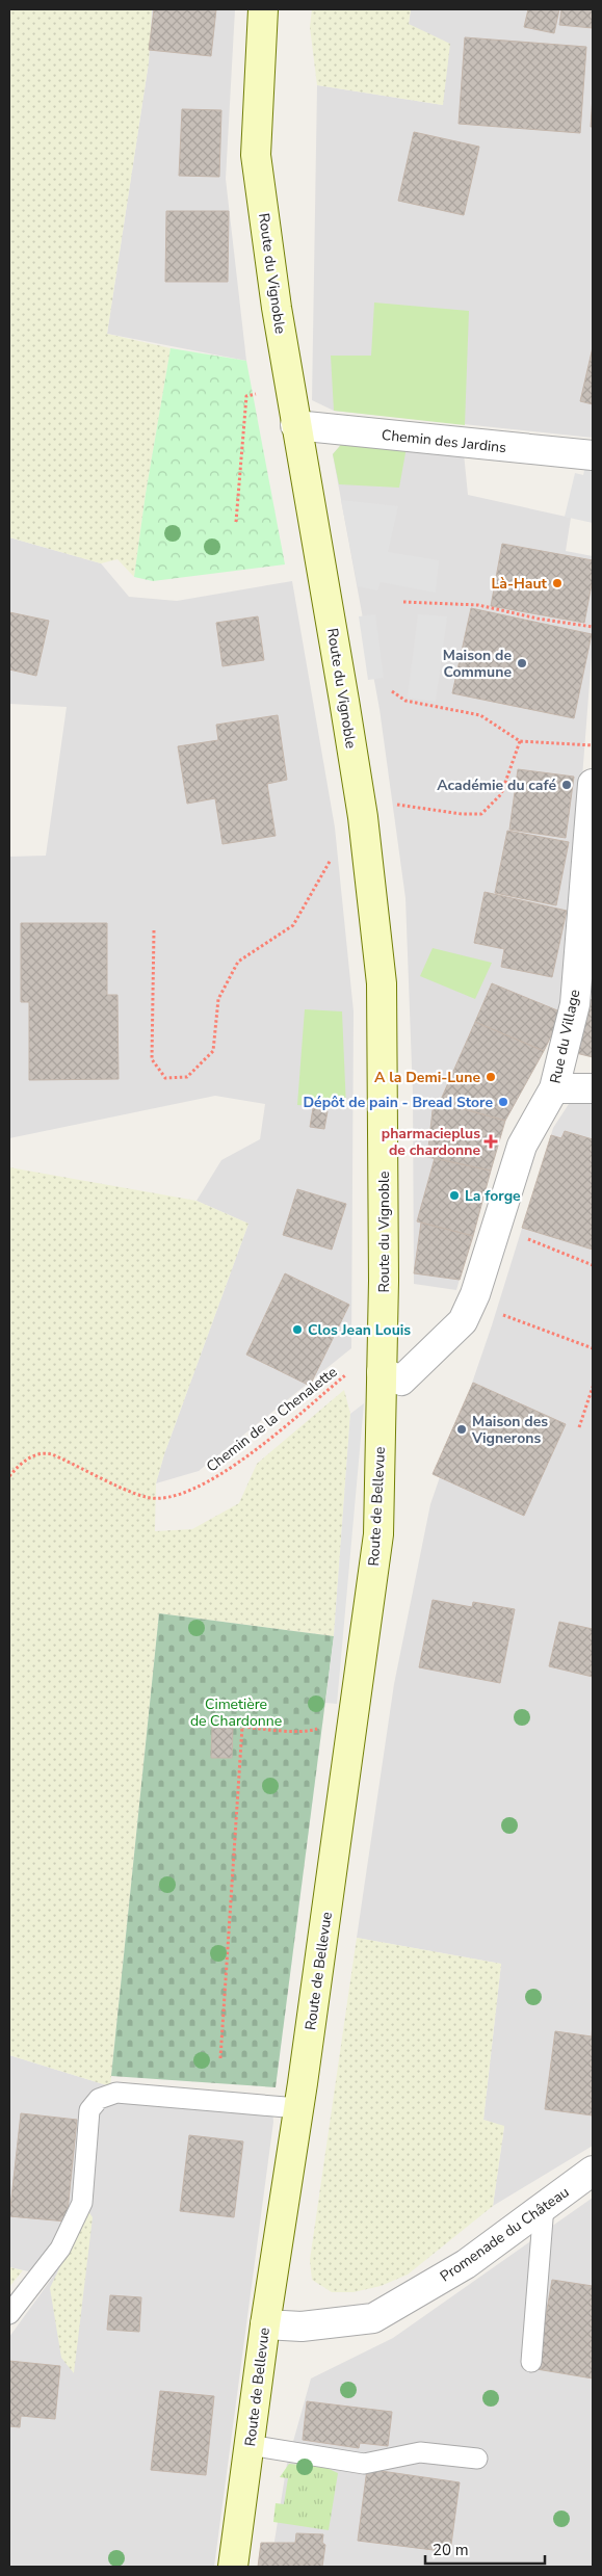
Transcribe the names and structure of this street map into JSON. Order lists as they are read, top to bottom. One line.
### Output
{"streets":{"street":["Route du Vignoble","Chemin des Jardins","Rue du Village","Route de Bellevue","Promenade du Château"],"path":["Chemin de la Chenalette"]},"crossings":[["Route du Vignoble","Chemin des Jardins"],["Route du Vignoble","Rue du Village"],["Route du Vignoble","Chemin de la Chenalette"],["Route du Vignoble","Route de Bellevue"],["Rue du Village","Chemin de la Chenalette"],["Rue du Village","Route de Bellevue"],["Chemin de la Chenalette","Route de Bellevue"],["Route de Bellevue","Promenade du Château"]],"parks":["Cimetière de Chardonne"],"places":{"other":["Là-Haut","Maison de Commune","Académie du café","A la Demi-Lune","Dépôt de pain - Bread Store","La forge","Clos Jean Louis","Maison des Vignerons"],"health":["pharmacieplus de chardonne"]},"scale_bar":"20 m"}
